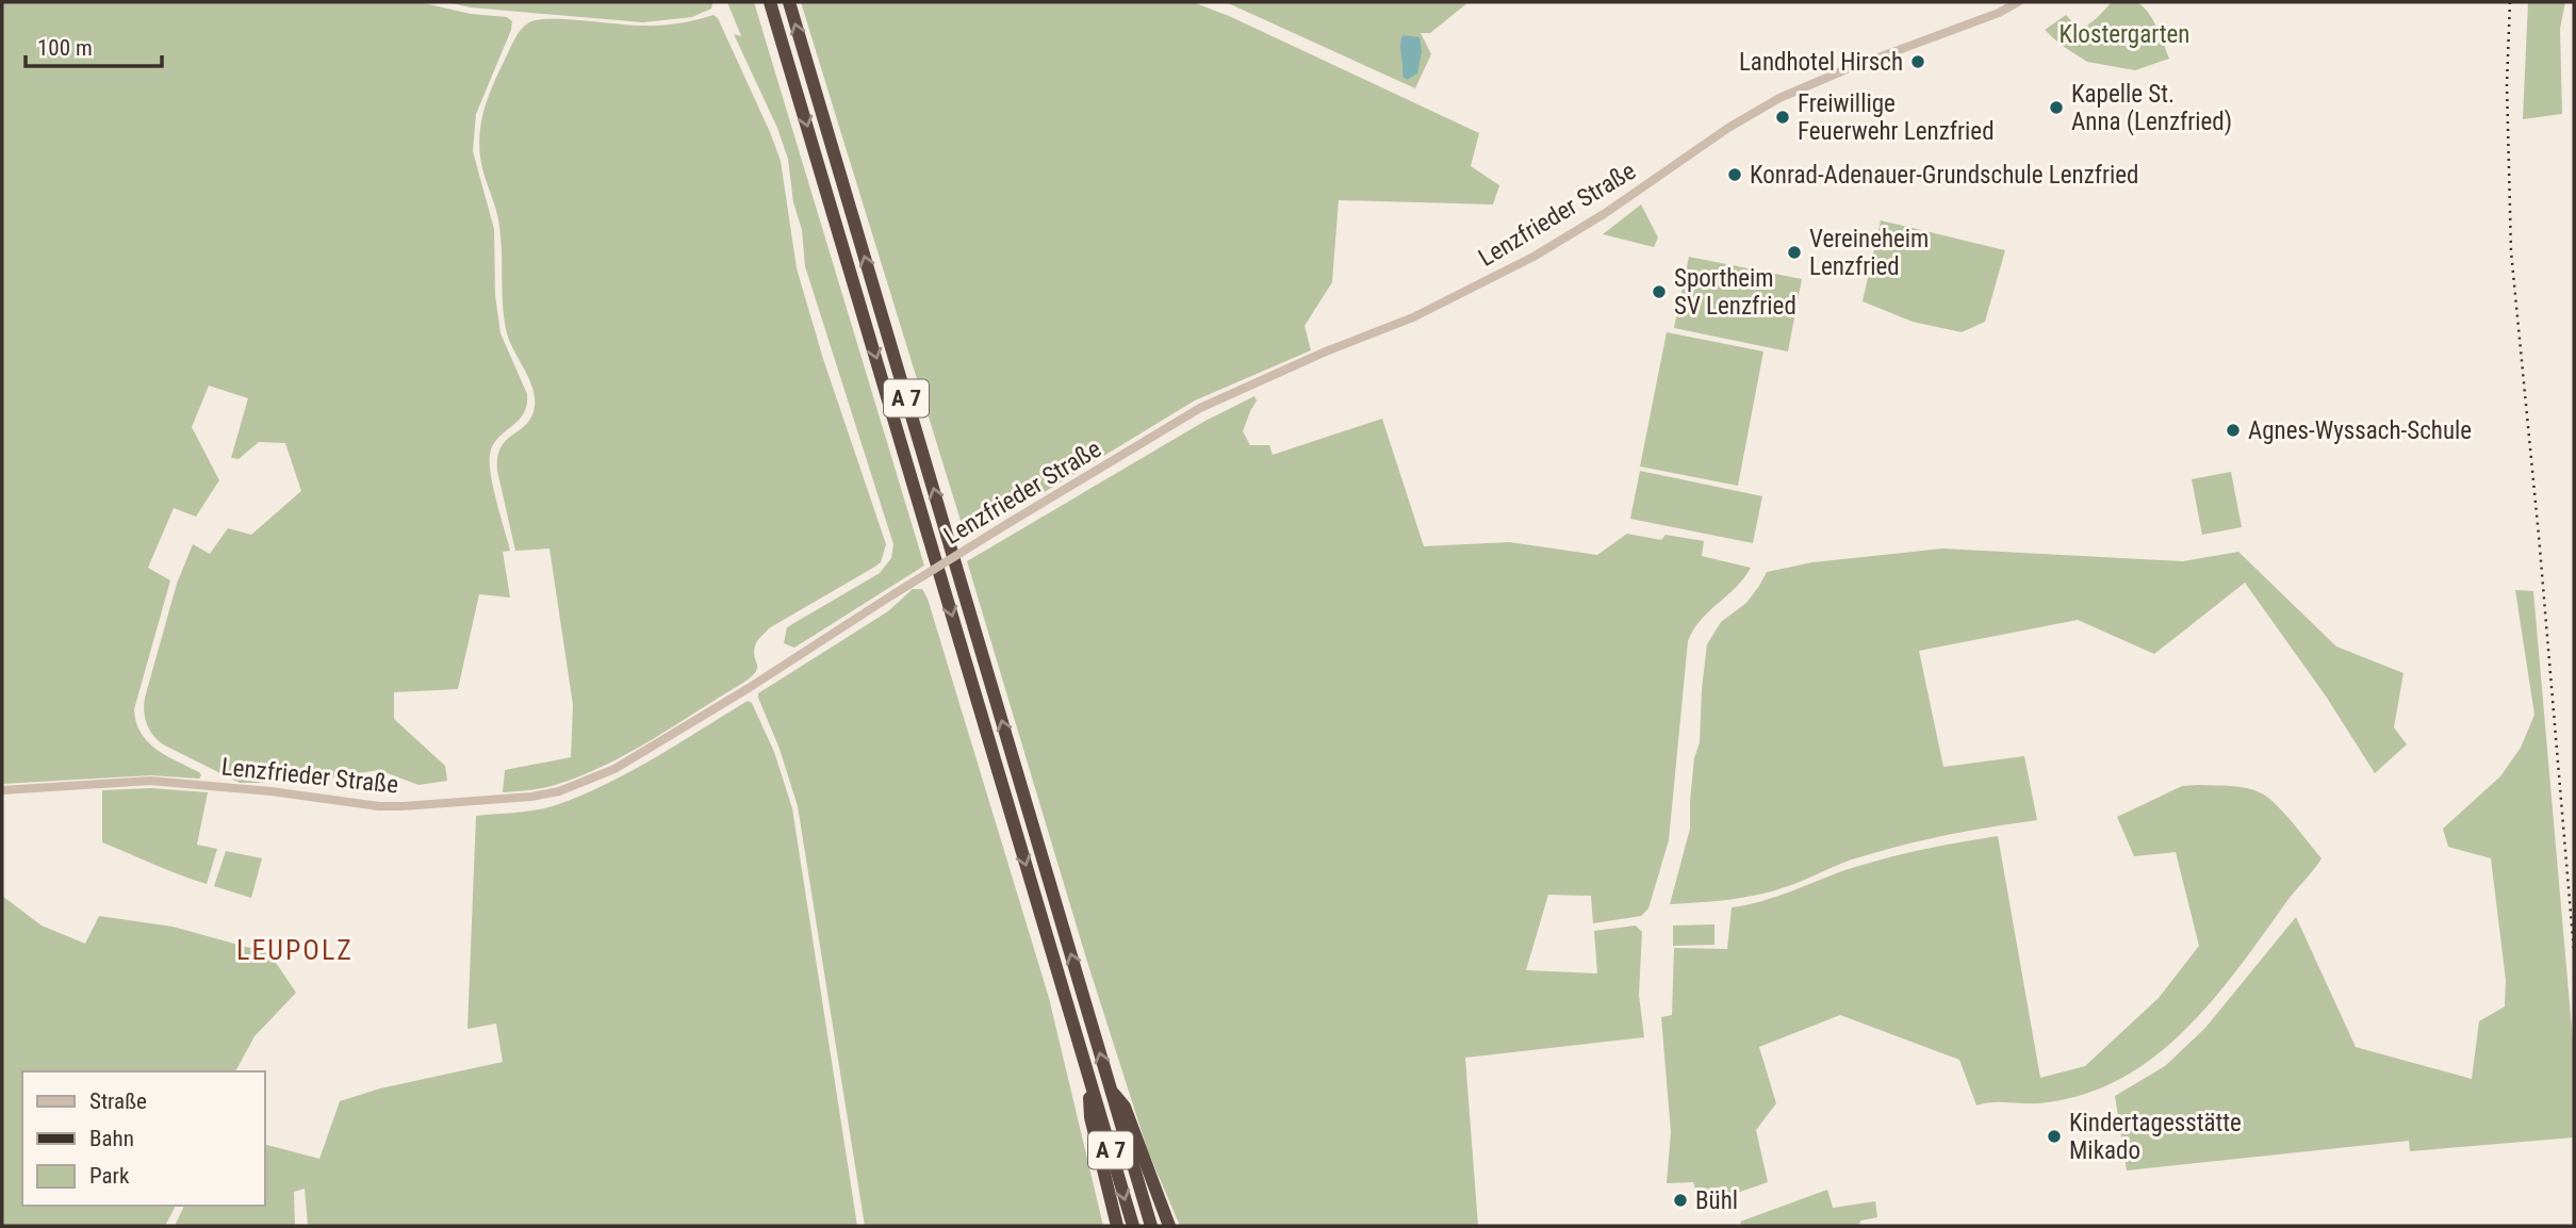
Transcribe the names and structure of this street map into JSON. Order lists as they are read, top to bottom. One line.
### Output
{"streets":{"highway":["A 7"],"street":["Lenzfrieder Straße"]},"districts":["LEUPOLZ"],"parks":["Klostergarten"],"places":["Landhotel Hirsch","Kapelle St. Anna (Lenzfried)","Freiwillige Feuerwehr Lenzfried","Konrad-Adenauer-Grundschule Lenzfried","Vereineheim Lenzfried","Sportheim SV Lenzfried","Agnes-Wyssach-Schule","Kindertagesstätte Mikado","Bühl"],"legend":["Straße","Bahn","Park"],"scale_bar":"100 m"}
